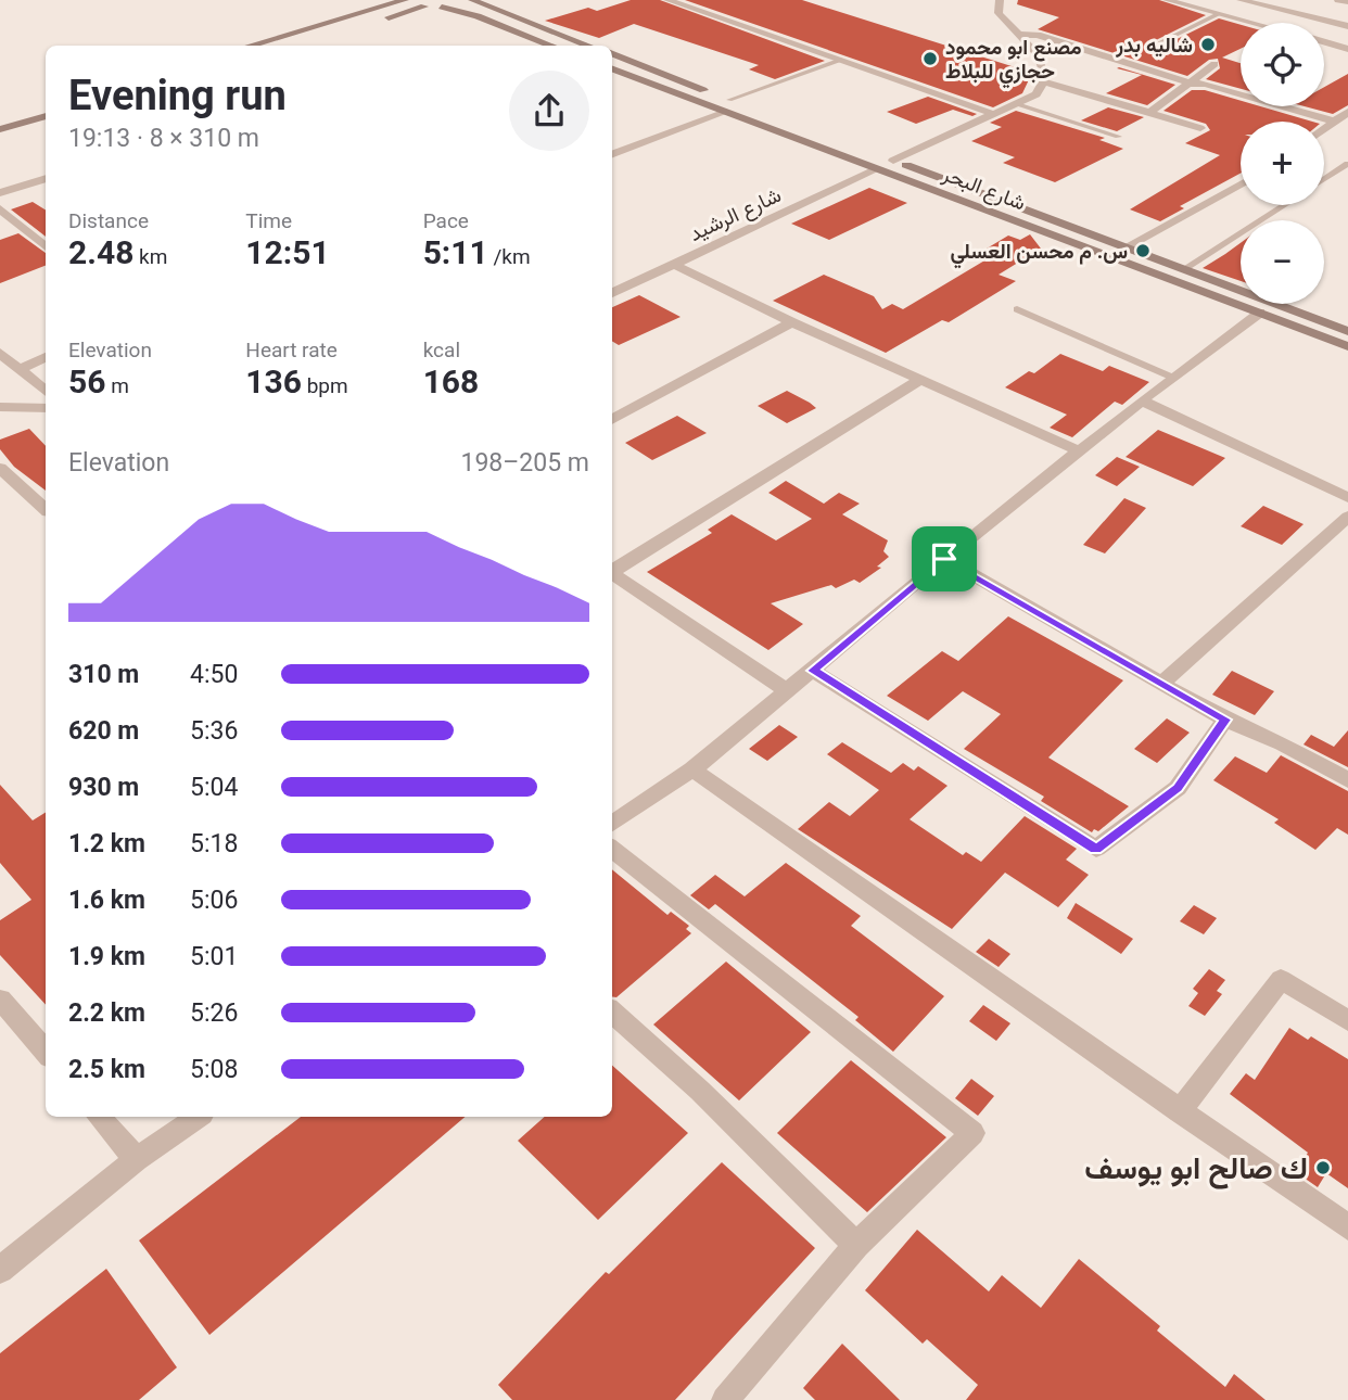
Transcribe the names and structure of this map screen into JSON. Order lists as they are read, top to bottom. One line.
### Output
{"streets":{"main road":["شارع البحر"],"street":["شارع الرشيد"]},"crossings":[["شارع البحر","شارع الرشيد"]],"places":["شاليه بدر","مصنع ابو محمود حجازي للبلاط","س. م محسن العسلي","ك صالح ابو يوسف"],"page":{"map_buttons":["+","−"],"heading":["Evening run","19:13 · 8 × 310 m"],"stats":[["Distance","2.48 km"],["Time","12:51"],["Pace","5:11 /km"],["Elevation","56 m"],["Heart rate","136 bpm"],["kcal","168"]],"chart":["Elevation","198–205 m"],"list":[{"name":"310 m","note":"4:50"},{"name":"620 m","note":"5:36"},{"name":"930 m","note":"5:04"},{"name":"1.2 km","note":"5:18"},{"name":"1.6 km","note":"5:06"},{"name":"1.9 km","note":"5:01"},{"name":"2.2 km","note":"5:26"},{"name":"2.5 km","note":"5:08"}]}}
